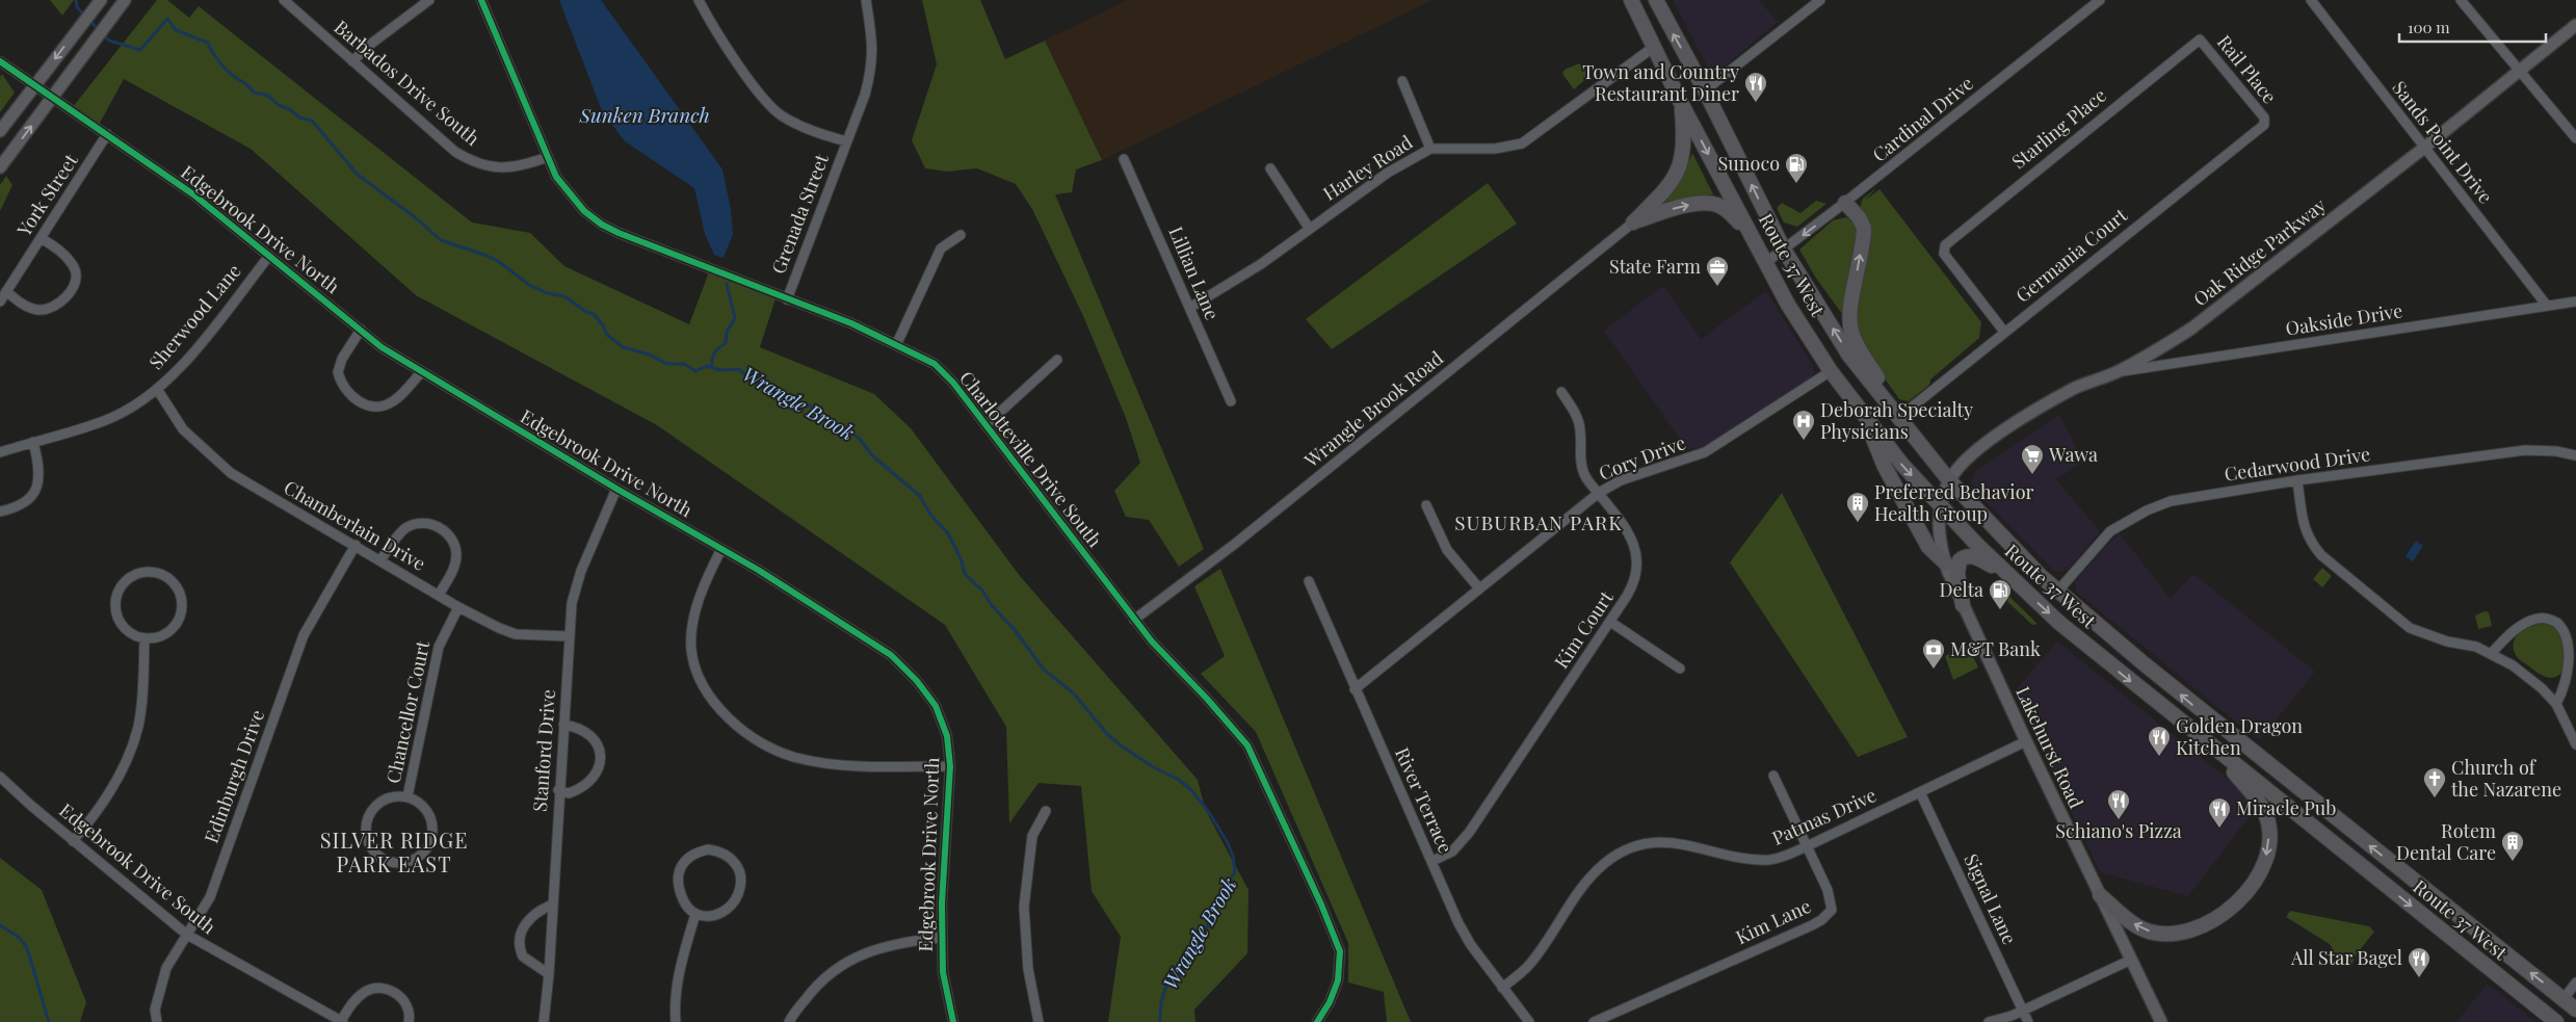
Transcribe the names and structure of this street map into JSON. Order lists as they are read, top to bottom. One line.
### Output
{"streets":{"highway":["Route 37 West"],"main road":["Oak Ridge Parkway","Lakehurst Road"],"street":["Rail Place","Barbados Drive South","Cardinal Drive","Starling Place","Sands Point Drive","Harley Road","York Street","Grenada Street","Edgebrook Drive North","Germania Court","Lillian Lane","Sherwood Lane","Oakside Drive","Wrangle Brook Road","Cory Drive","Charlotteville Drive South","Cedarwood Drive","Chamberlain Drive","Kim Court","Chancellor Court","Stanford Drive","Edinburgh Drive","River Terrace","Patmas Drive","Edgebrook Drive South","Signal Lane","Kim Lane"]},"crossings":[["Rail Place","Starling Place"],["Rail Place","Germania Court"],["Barbados Drive South","Charlotteville Drive South"],["Cardinal Drive","Route 37 West"],["Starling Place","Germania Court"],["Sands Point Drive","Oak Ridge Parkway"],["Sands Point Drive","Oakside Drive"],["Harley Road","Route 37 West"],["Harley Road","Lillian Lane"],["York Street","Edgebrook Drive North"],["Grenada Street","Charlotteville Drive South"],["Edgebrook Drive North","Sherwood Lane"],["Edgebrook Drive North","Stanford Drive"],["Oak Ridge Parkway","Route 37 West"],["Oak Ridge Parkway","Oakside Drive"],["Oak Ridge Parkway","Lakehurst Road"],["Germania Court","Route 37 West"],["Route 37 West","Cory Drive"],["Route 37 West","Cedarwood Drive"],["Route 37 West","Lakehurst Road"],["Sherwood Lane","Chamberlain Drive"],["Wrangle Brook Road","Charlotteville Drive South"],["Cory Drive","Kim Court"],["Cory Drive","River Terrace"],["Chamberlain Drive","Chancellor Court"],["Chamberlain Drive","Stanford Drive"],["Chamberlain Drive","Edinburgh Drive"],["Kim Court","River Terrace"],["Lakehurst Road","Patmas Drive"],["Edinburgh Drive","Edgebrook Drive South"],["River Terrace","Patmas Drive"],["Patmas Drive","Signal Lane"],["Patmas Drive","Kim Lane"]],"districts":["SUBURBAN PARK","SILVER RIDGE PARK EAST"],"water":["Sunken Branch","Wrangle Brook"],"places":{"restaurant":["Town and Country Restaurant Diner","Golden Dragon Kitchen","Schiano's Pizza","Miracle Pub","All Star Bagel"],"fuel station":["Sunoco","Delta"],"office":["State Farm"],"hospital":["Deborah Specialty Physicians"],"supermarket":["Wawa"],"building":["Preferred Behavior Health Group","Rotem Dental Care"],"bank":["M&T Bank"],"church":["Church of the Nazarene"]},"scale_bar":"100 m"}
